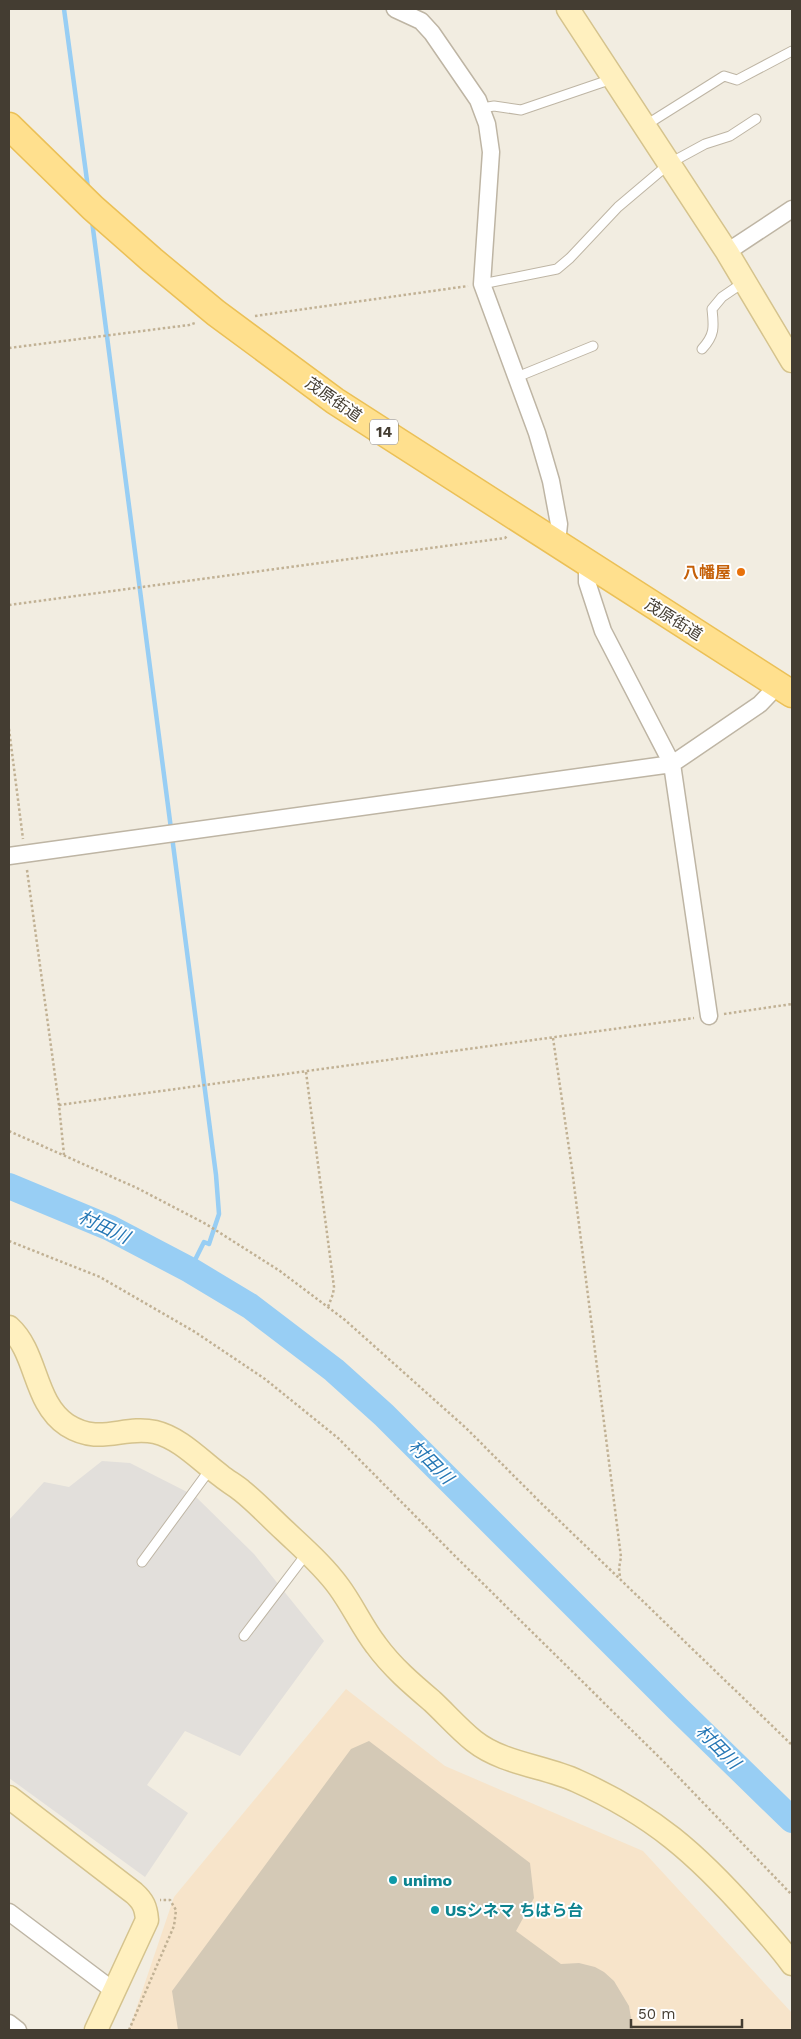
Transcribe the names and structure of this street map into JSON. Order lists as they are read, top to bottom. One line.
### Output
{"streets":{"main road":["茂原街道","14"]},"water":["村田川"],"places":["八幡屋","unimo","USシネマ ちはら台"],"scale_bar":"50 m"}
